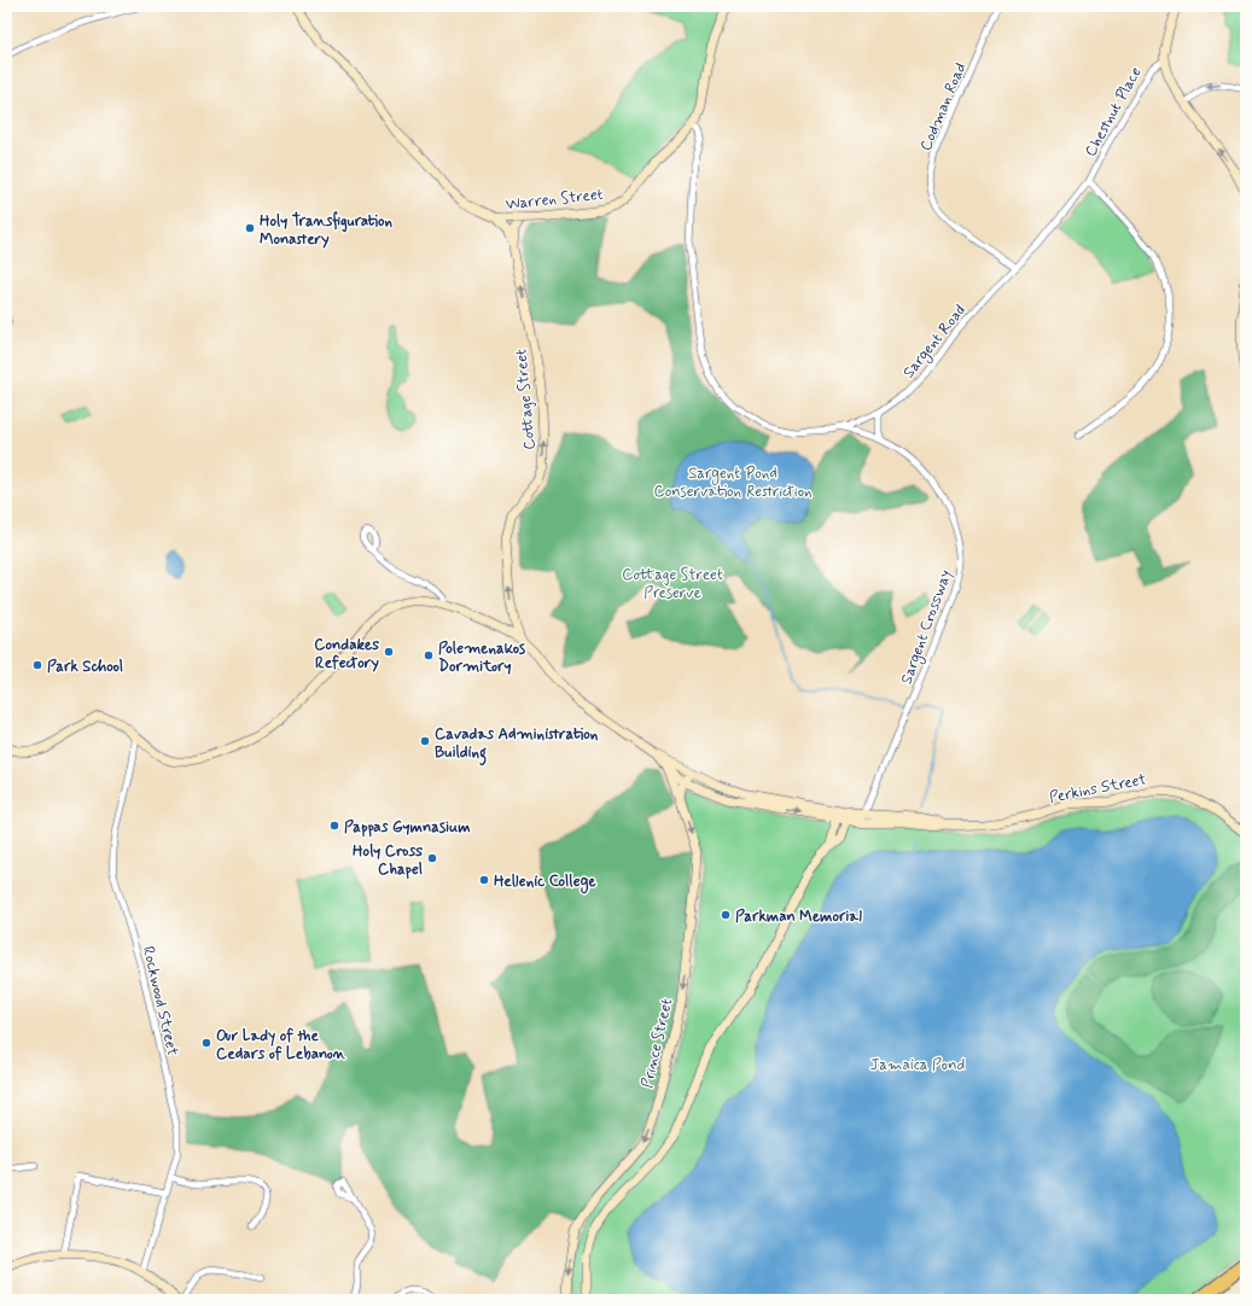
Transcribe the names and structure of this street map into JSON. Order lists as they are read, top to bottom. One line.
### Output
{"streets":{"main road":["Warren Street","Cottage Street","Perkins Street","Prince Street"],"street":["Codman Road","Chestnut Place","Sargent Road","Sargent Crossway","Rockwood Street"]},"crossings":[["Codman Road","Sargent Road"],["Chestnut Place","Sargent Road"],["Warren Street","Sargent Road"],["Warren Street","Cottage Street"],["Sargent Road","Sargent Crossway"],["Cottage Street","Perkins Street"],["Sargent Crossway","Perkins Street"],["Perkins Street","Prince Street"]],"one_way":["Cottage Street"],"parks":["Sargent Pond Conservation Restriction","Cottage Street Preserve","Jamaica Pond"],"places":["Holy Transfiguration Monastery","Condakes Refectory","Polemenakos Dormitory","Park School","Cavadas Administration Building","Pappas Gymnasium","Holy Cross Chapel","Hellenic College","Parkman Memorial","Our Lady of the Cedars of Lebanon"]}
